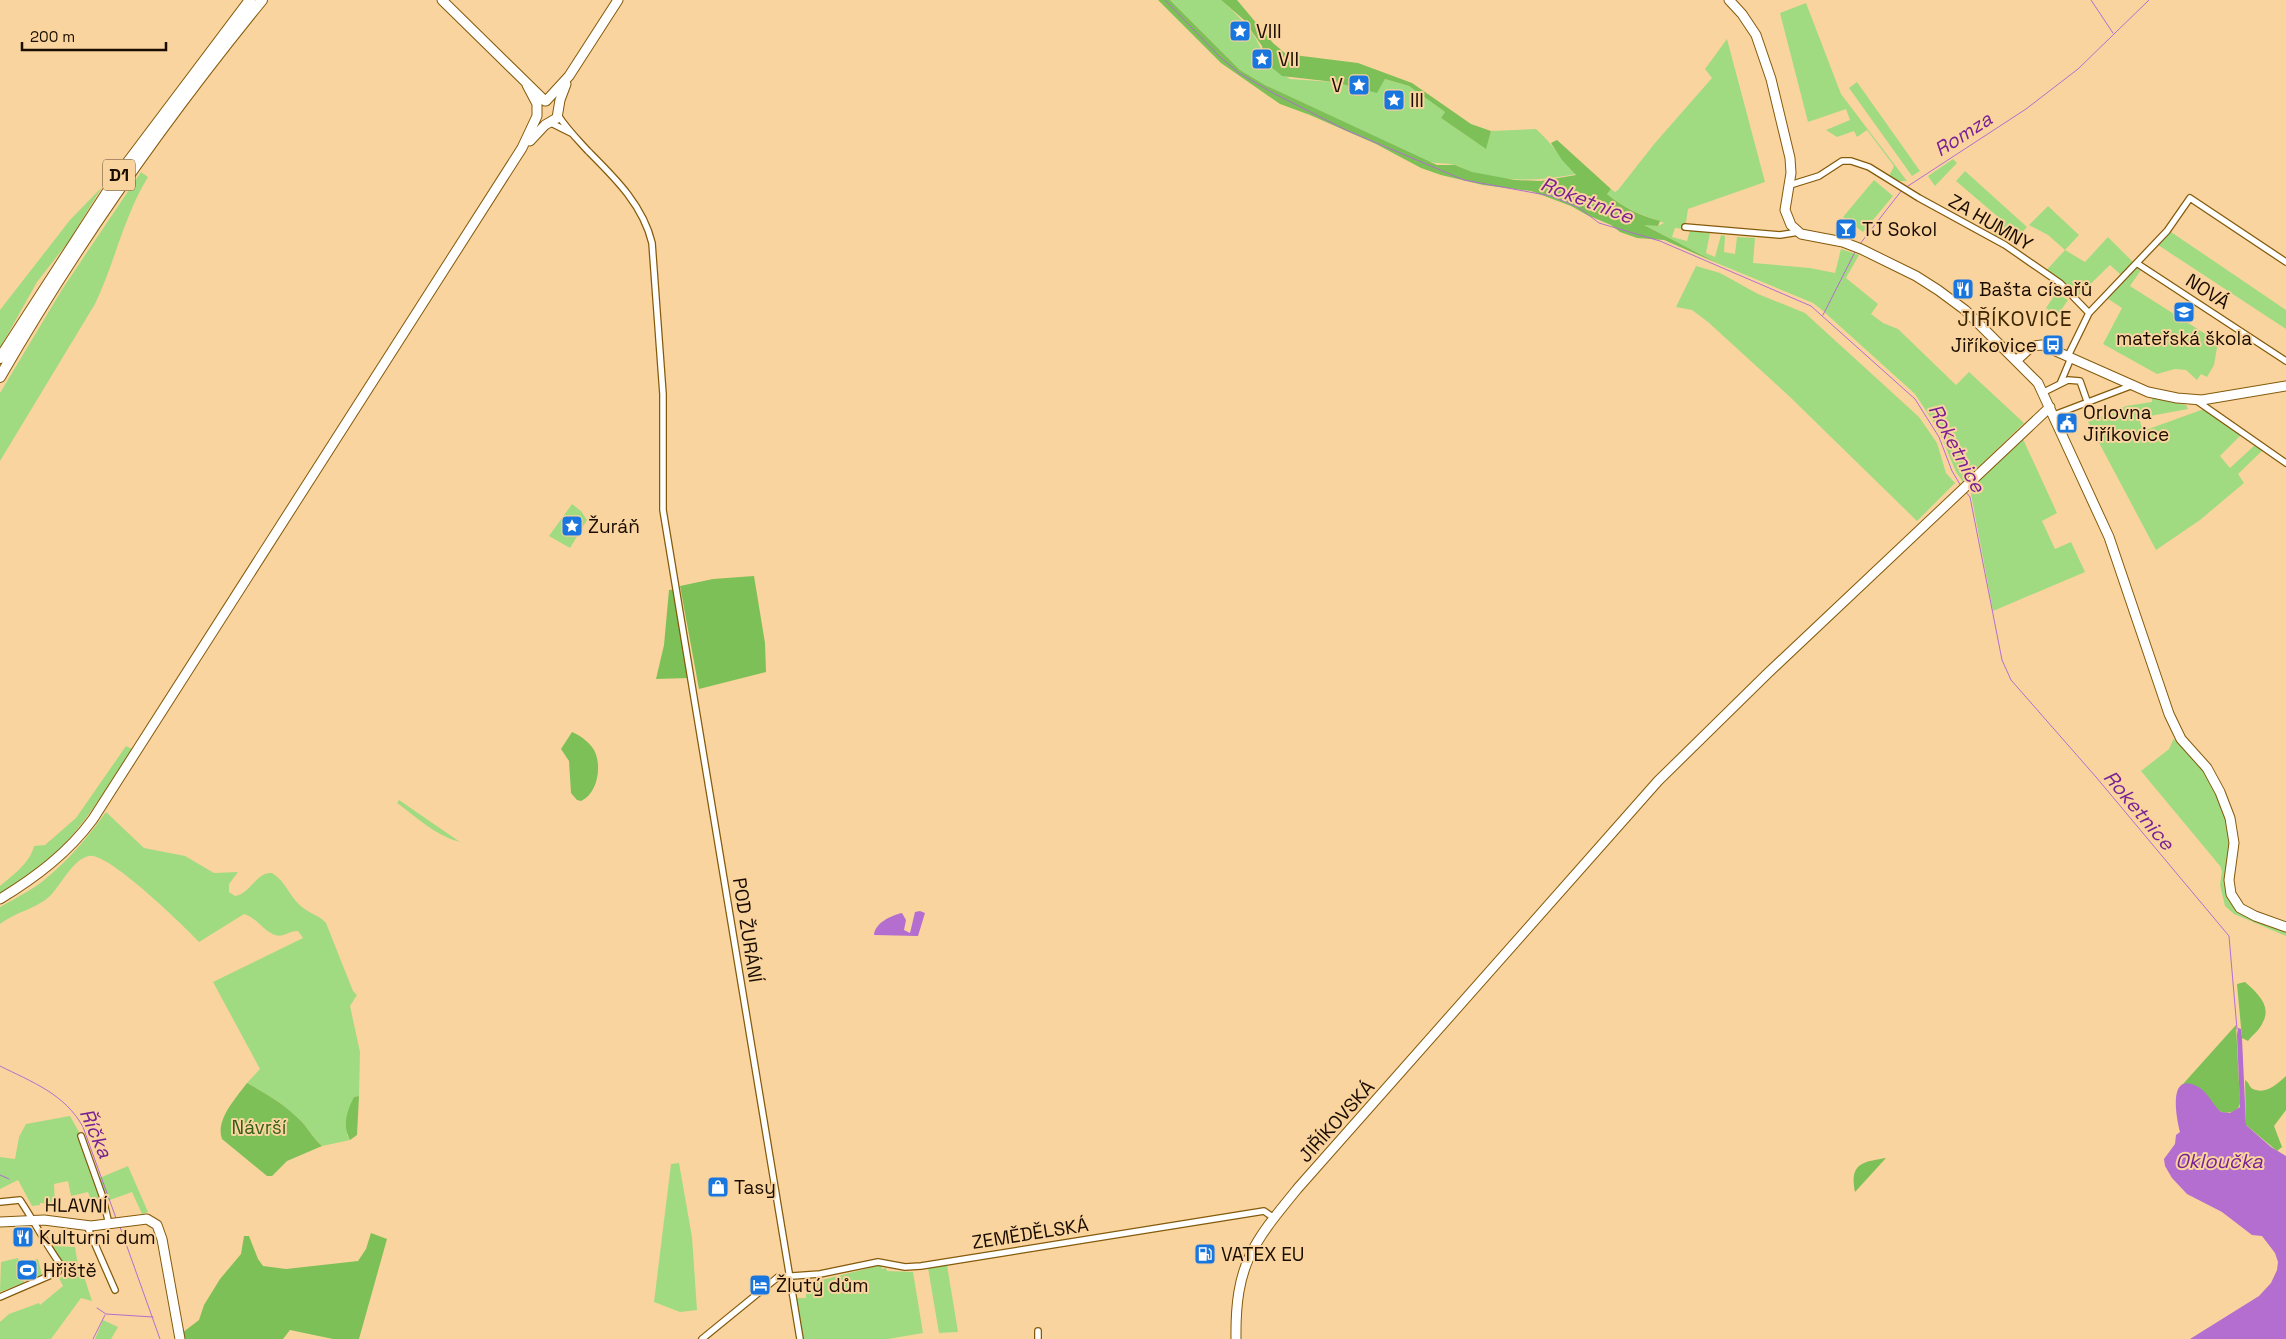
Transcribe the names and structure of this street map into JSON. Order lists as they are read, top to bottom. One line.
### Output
{"streets":{"highway":["D1"],"street":["ZA HUMNY","NOVÁ","POD ŽURÁNÍ","JIŘÍKOVSKÁ","HLAVNÍ","ZEMĚDĚLSKÁ"]},"crossings":[["POD ŽURÁNÍ","ZEMĚDĚLSKÁ"],["JIŘÍKOVSKÁ","ZEMĚDĚLSKÁ"]],"districts":["JIŘÍKOVICE"],"water":["Romza","Roketnice","Říčka","Okloučka"],"parks":["Návrší"],"places":{"place":["VIII","VII","V","III","Žuráň"],"bar":["TJ Sokol"],"restaurant":["Bašta císařů","Kulturni dum"],"school or university":["mateřská škola"],"bus stop":["Jiříkovice"],"public building":["Orlovna Jiříkovice"],"shop":["Tasy"],"fuel station":["VATEX EU"],"sports":["Hřiště"],"hotel":["Žlutý dům"]},"scale_bar":"200 m"}
